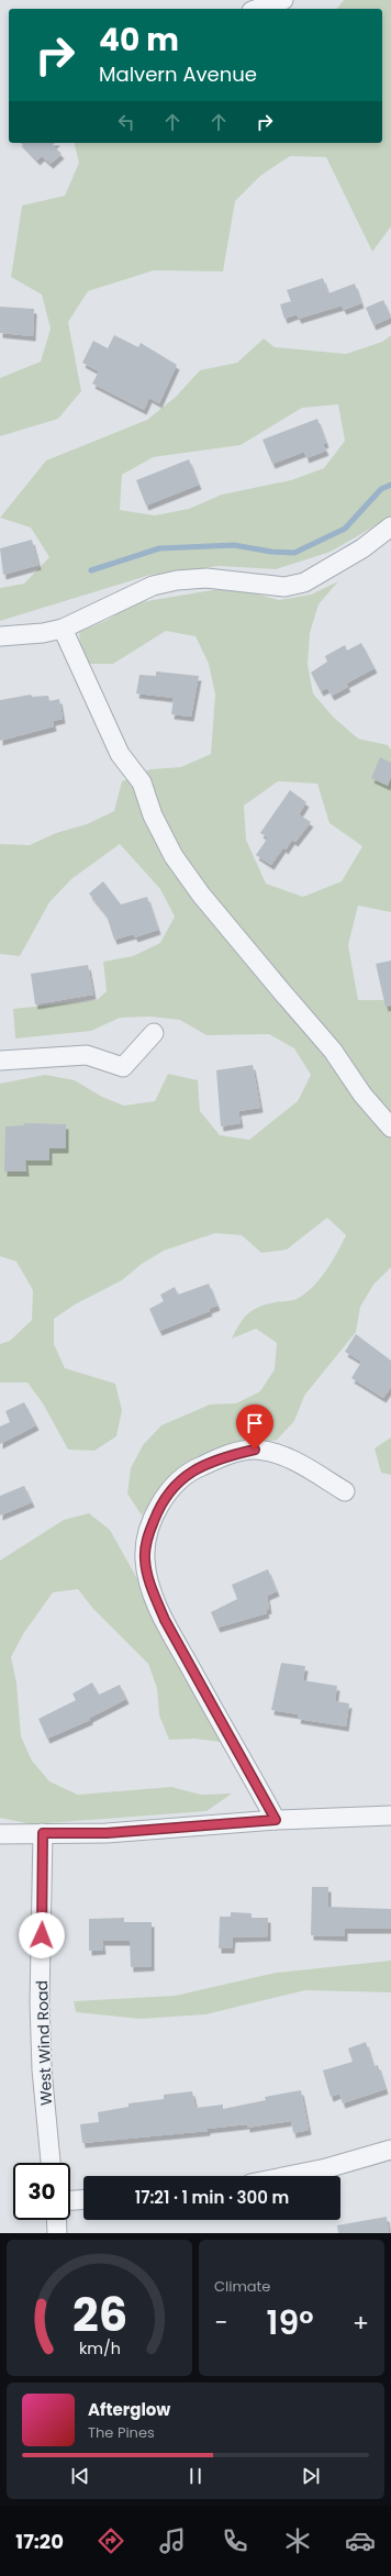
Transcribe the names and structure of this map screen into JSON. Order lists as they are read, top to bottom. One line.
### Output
{"streets":{"street":["West Wind Road"]},"page":{"turn":["40 m","Malvern Avenue"],"limit":"30","trip":"17:21 · 1 min · 300 m","tile":"Climate","heat":["−","19°","+"],"song":["Afterglow","The Pines"],"tabs":"17:20","gauge":["26","km/h"]}}
